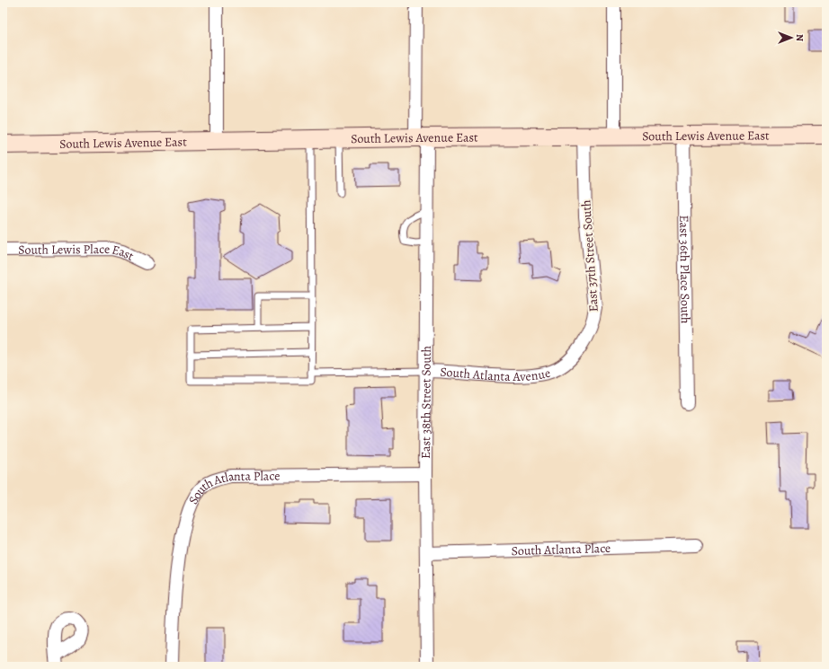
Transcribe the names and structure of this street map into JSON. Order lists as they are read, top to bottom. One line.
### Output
{"streets":{"main road":["South Lewis Avenue East"],"street":["South Lewis Place East","East 37th Street South","East 36th Place South","South Atlanta Avenue","East 38th Street South","South Atlanta Place"]},"crossings":[["South Lewis Avenue East","East 37th Street South"],["South Lewis Avenue East","East 36th Place South"],["South Lewis Avenue East","East 38th Street South"],["East 37th Street South","South Atlanta Avenue"],["South Atlanta Avenue","East 38th Street South"],["East 38th Street South","South Atlanta Place"]],"north":"right"}
